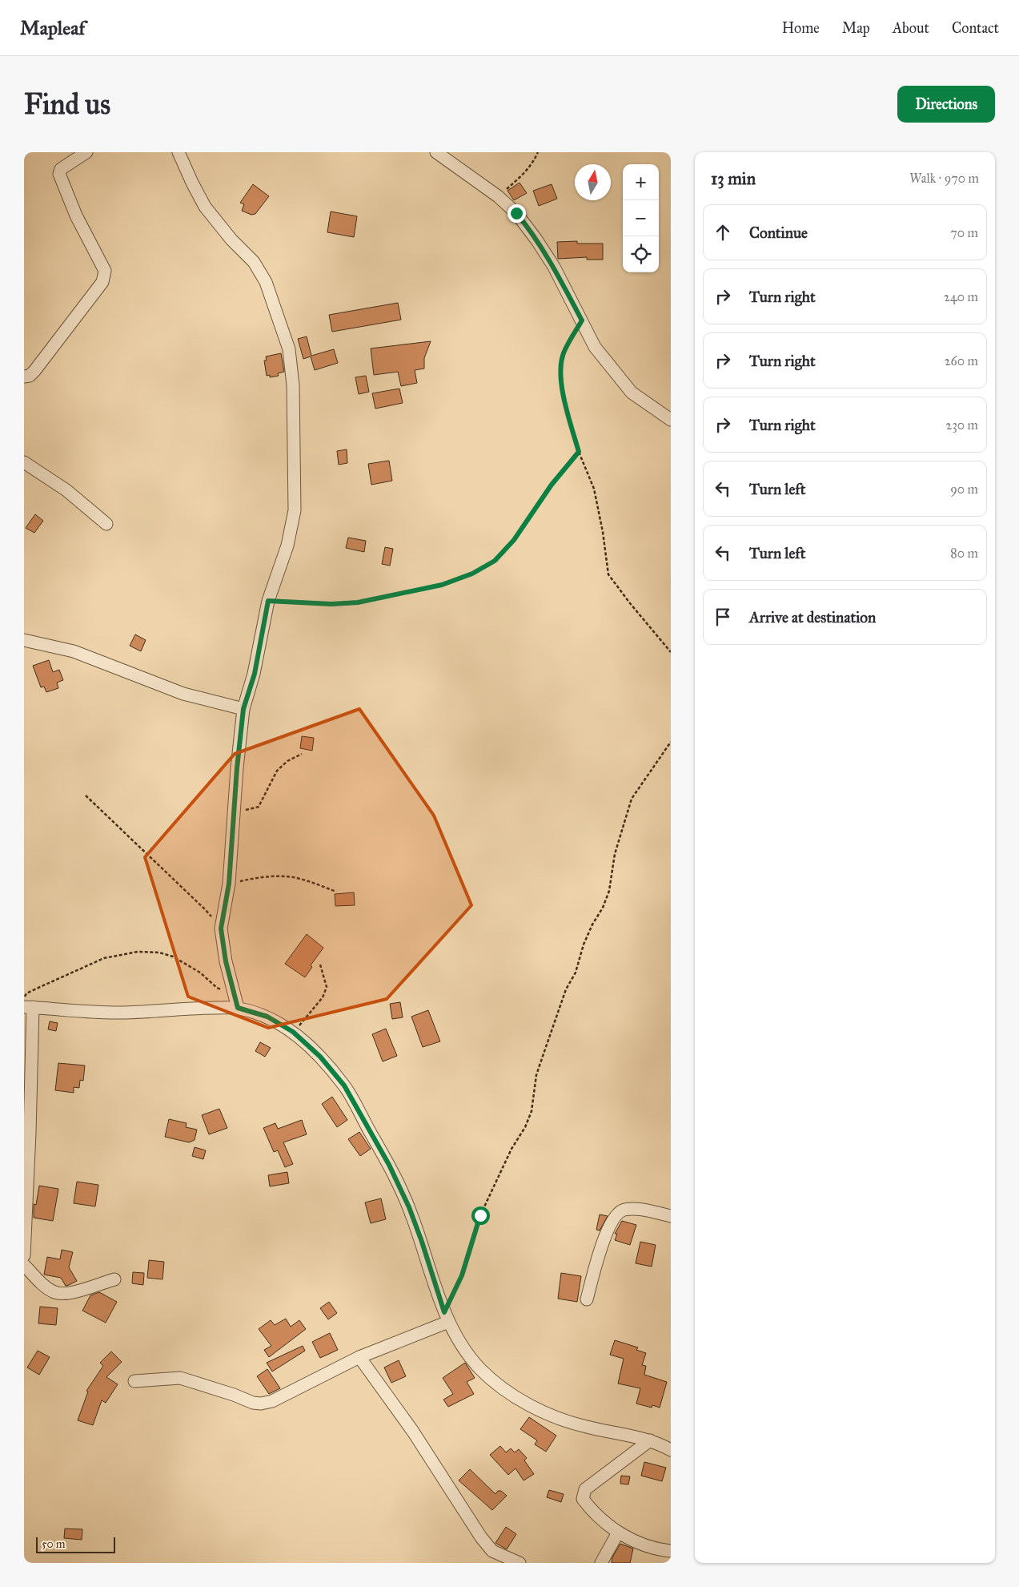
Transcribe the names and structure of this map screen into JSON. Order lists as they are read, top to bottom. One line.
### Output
{"scale_bar":"50 m","north":"top","page":{"header":"Mapleaf","nav":["Home","Map","About","Contact"],"buttons":"Directions","title":"Find us","heading":["13 min","Walk · 970 m"],"map_buttons":["+","−"],"list":[["Continue","70 m"],["Turn right","240 m"],["Turn right","260 m"],["Turn right","230 m"],["Turn left","90 m"],["Turn left","80 m"],"Arrive at destination"],"scale":"50 m"}}
